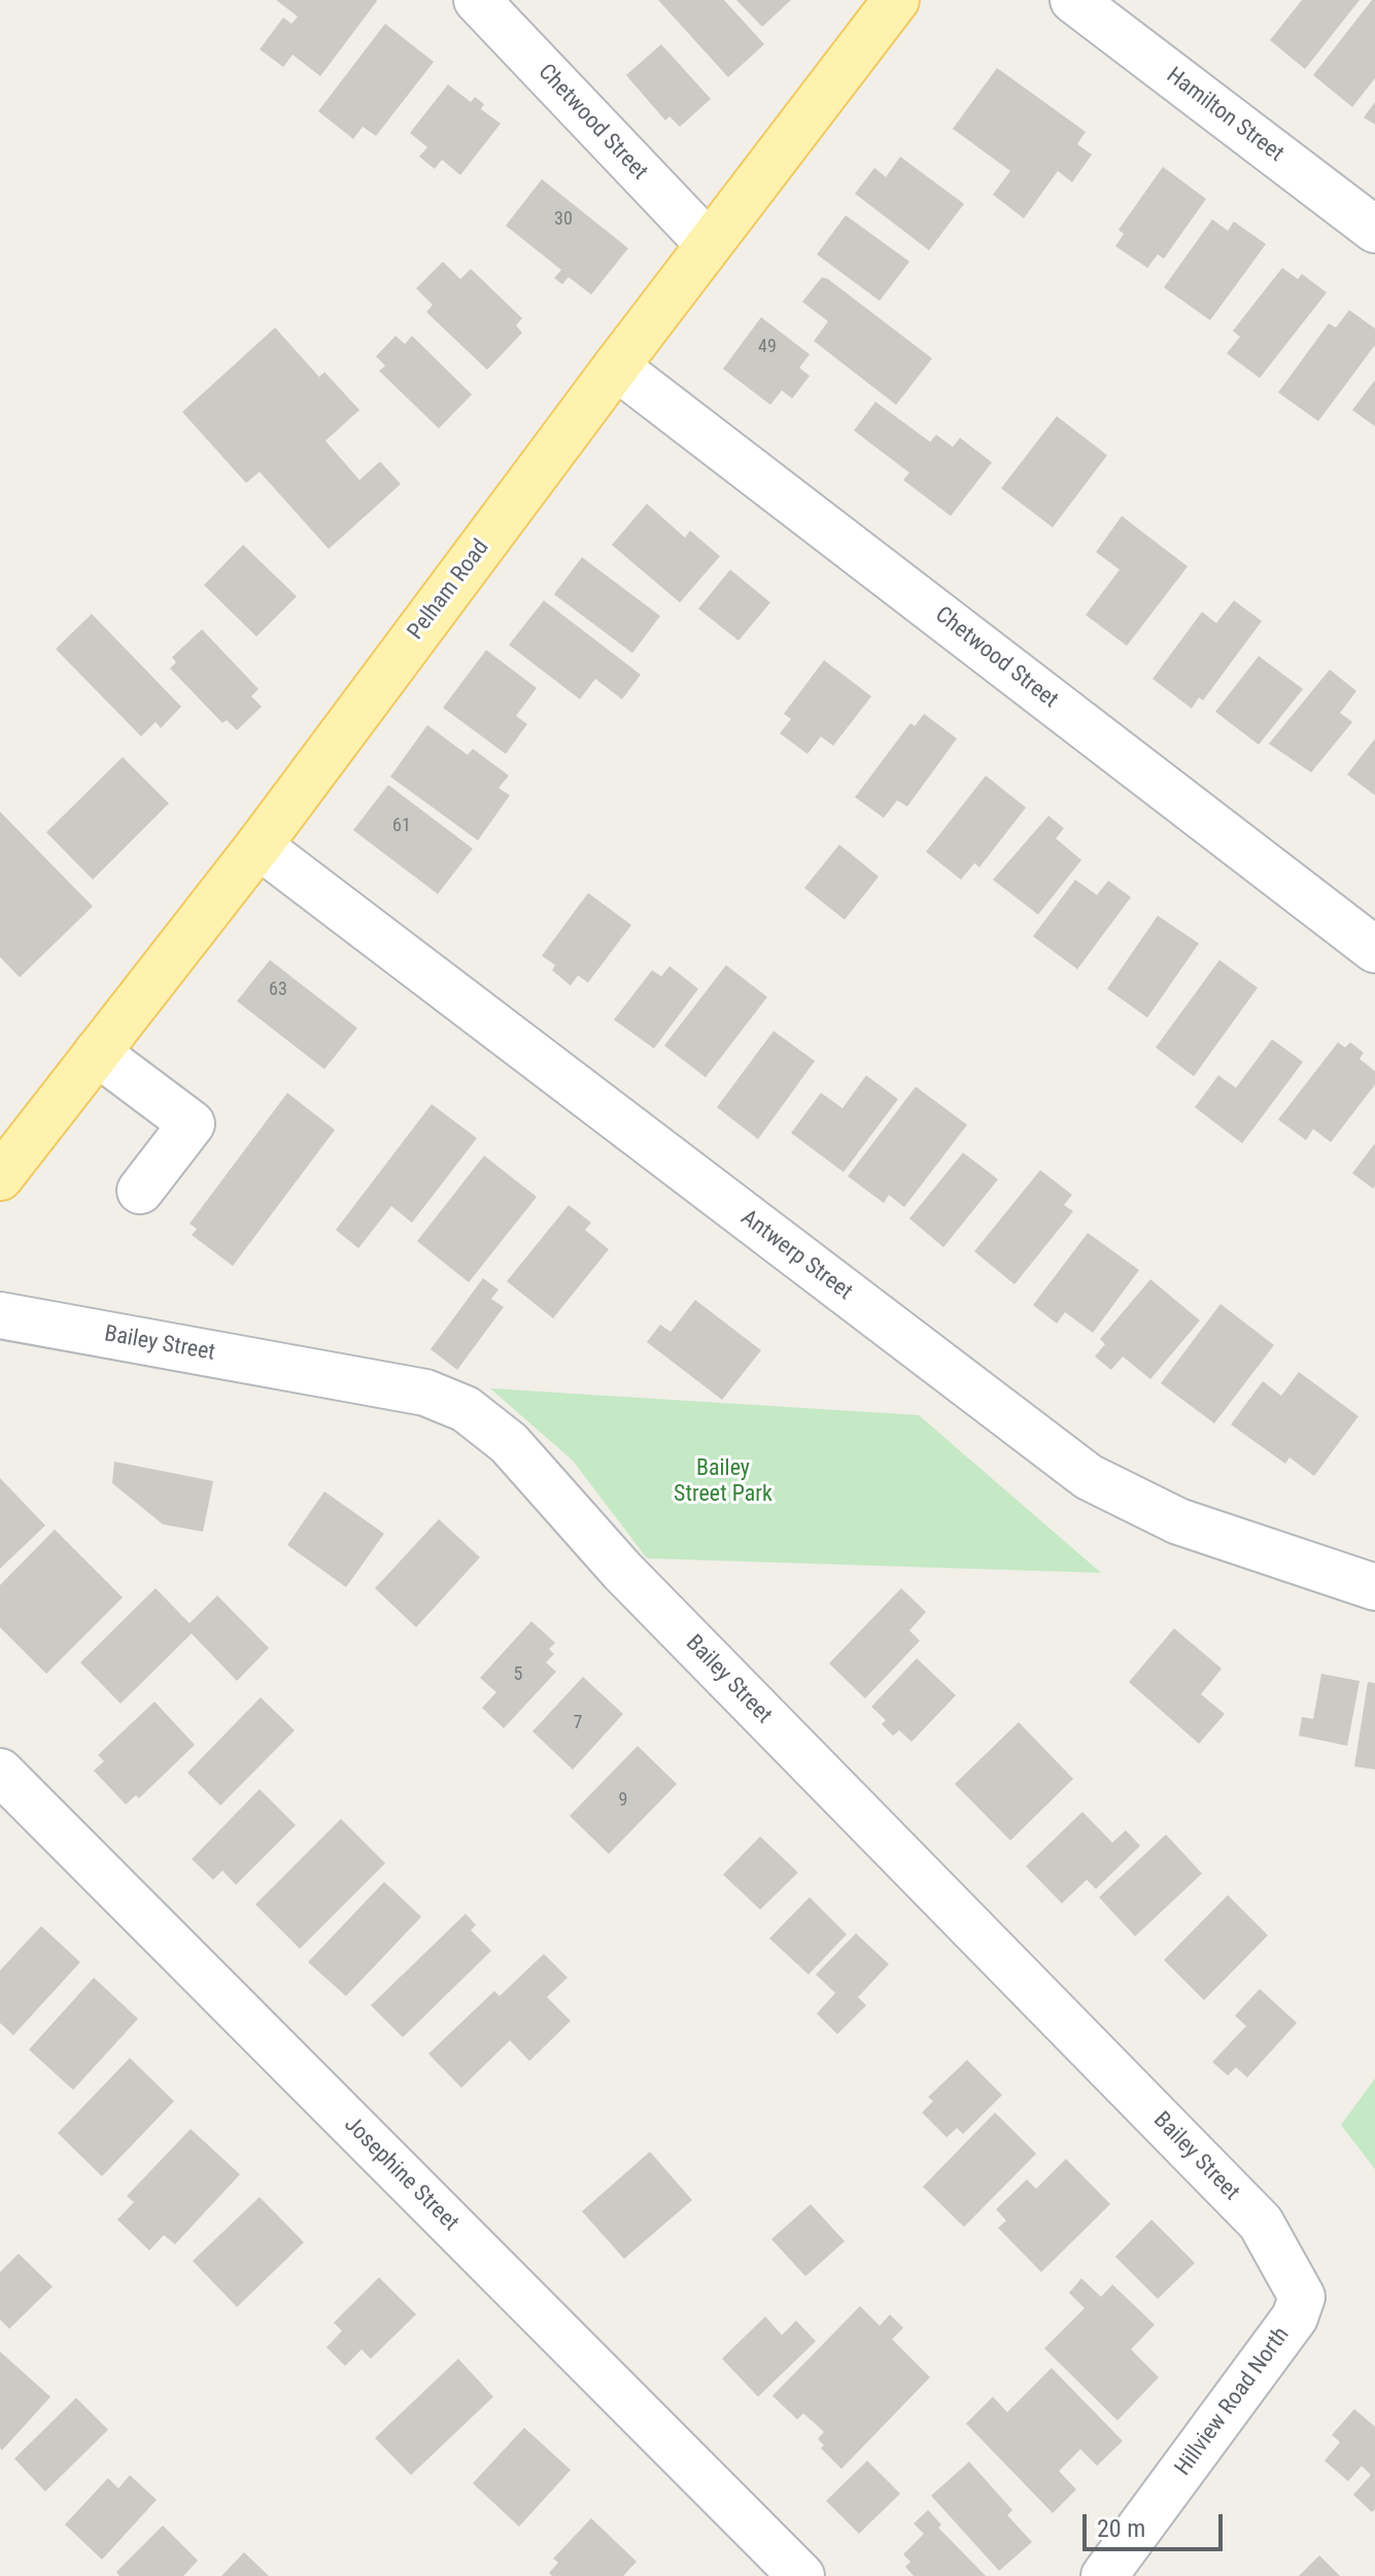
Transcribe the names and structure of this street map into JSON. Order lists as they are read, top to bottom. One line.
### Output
{"streets":{"main road":["Pelham Road"],"street":["Hamilton Street","Chetwood Street","Antwerp Street","Bailey Street","Josephine Street","Hillview Road North"]},"crossings":[["Chetwood Street","Pelham Road"],["Pelham Road","Antwerp Street"],["Bailey Street","Hillview Road North"]],"parks":["Bailey Street Park"],"house_numbers":["30","49","61","63","5","7","9"],"scale_bar":"20 m"}
